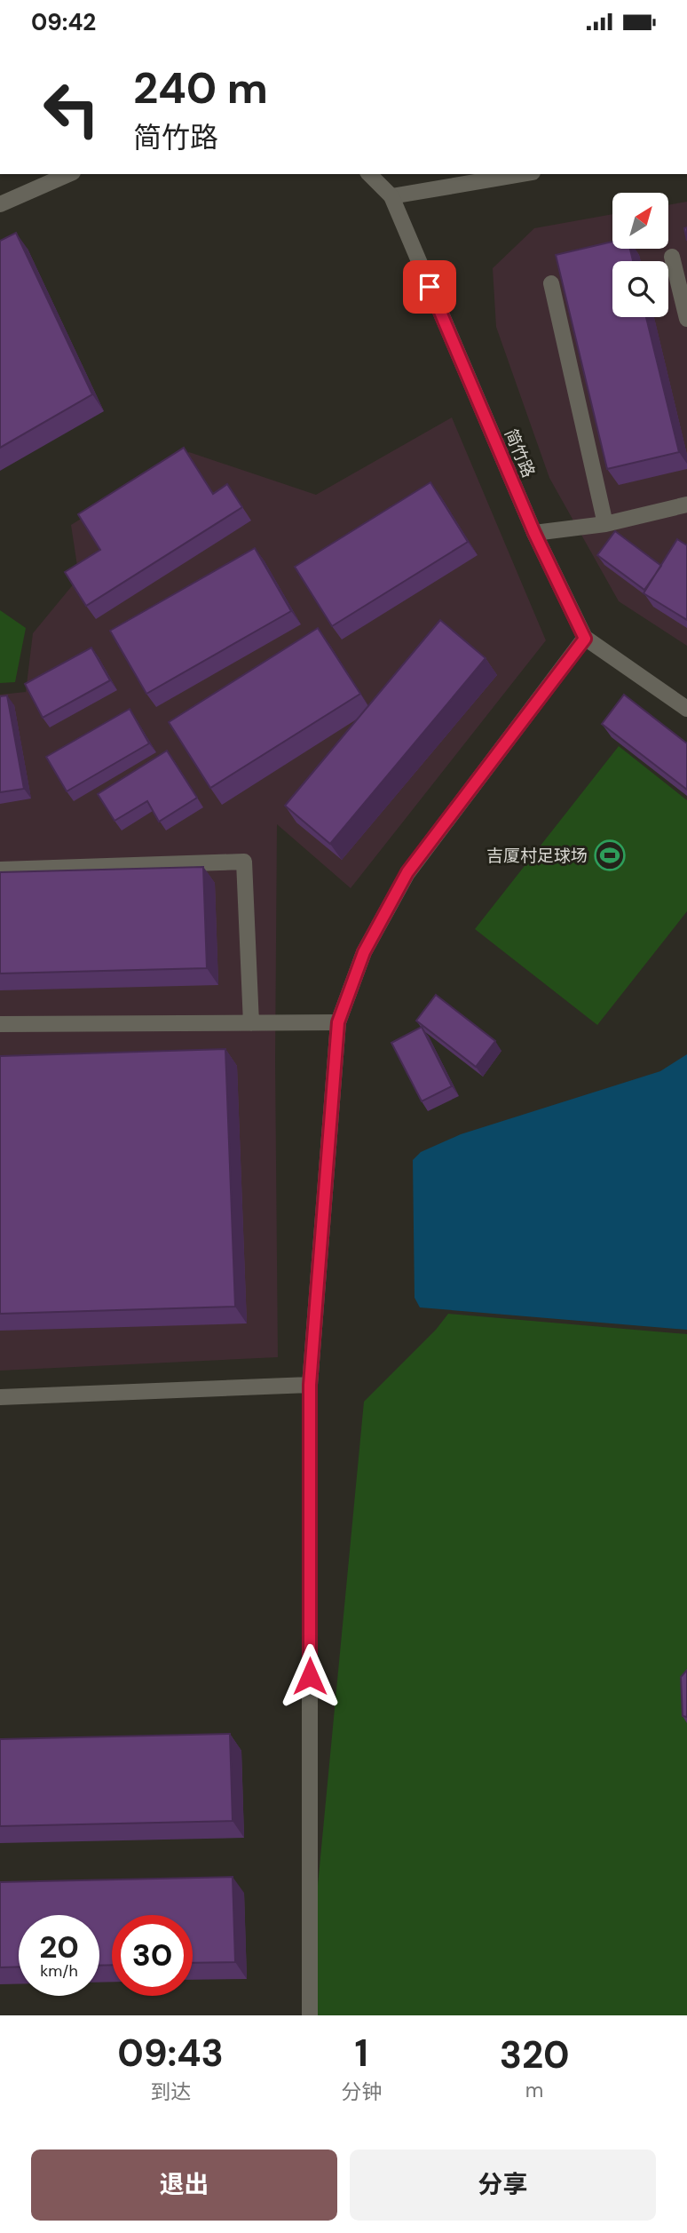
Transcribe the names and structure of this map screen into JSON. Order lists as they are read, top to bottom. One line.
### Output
{"streets":{"street":["简竹路"]},"places":{"sports":["吉厦村足球场"]},"north":"top right","page":{"status":"09:42","turn":["240 m","简竹路"],"speed":"20 km/h","limit":"30","eta":["09:43","到达","1","分钟","320","m"],"buttons":["退出","分享"]}}
